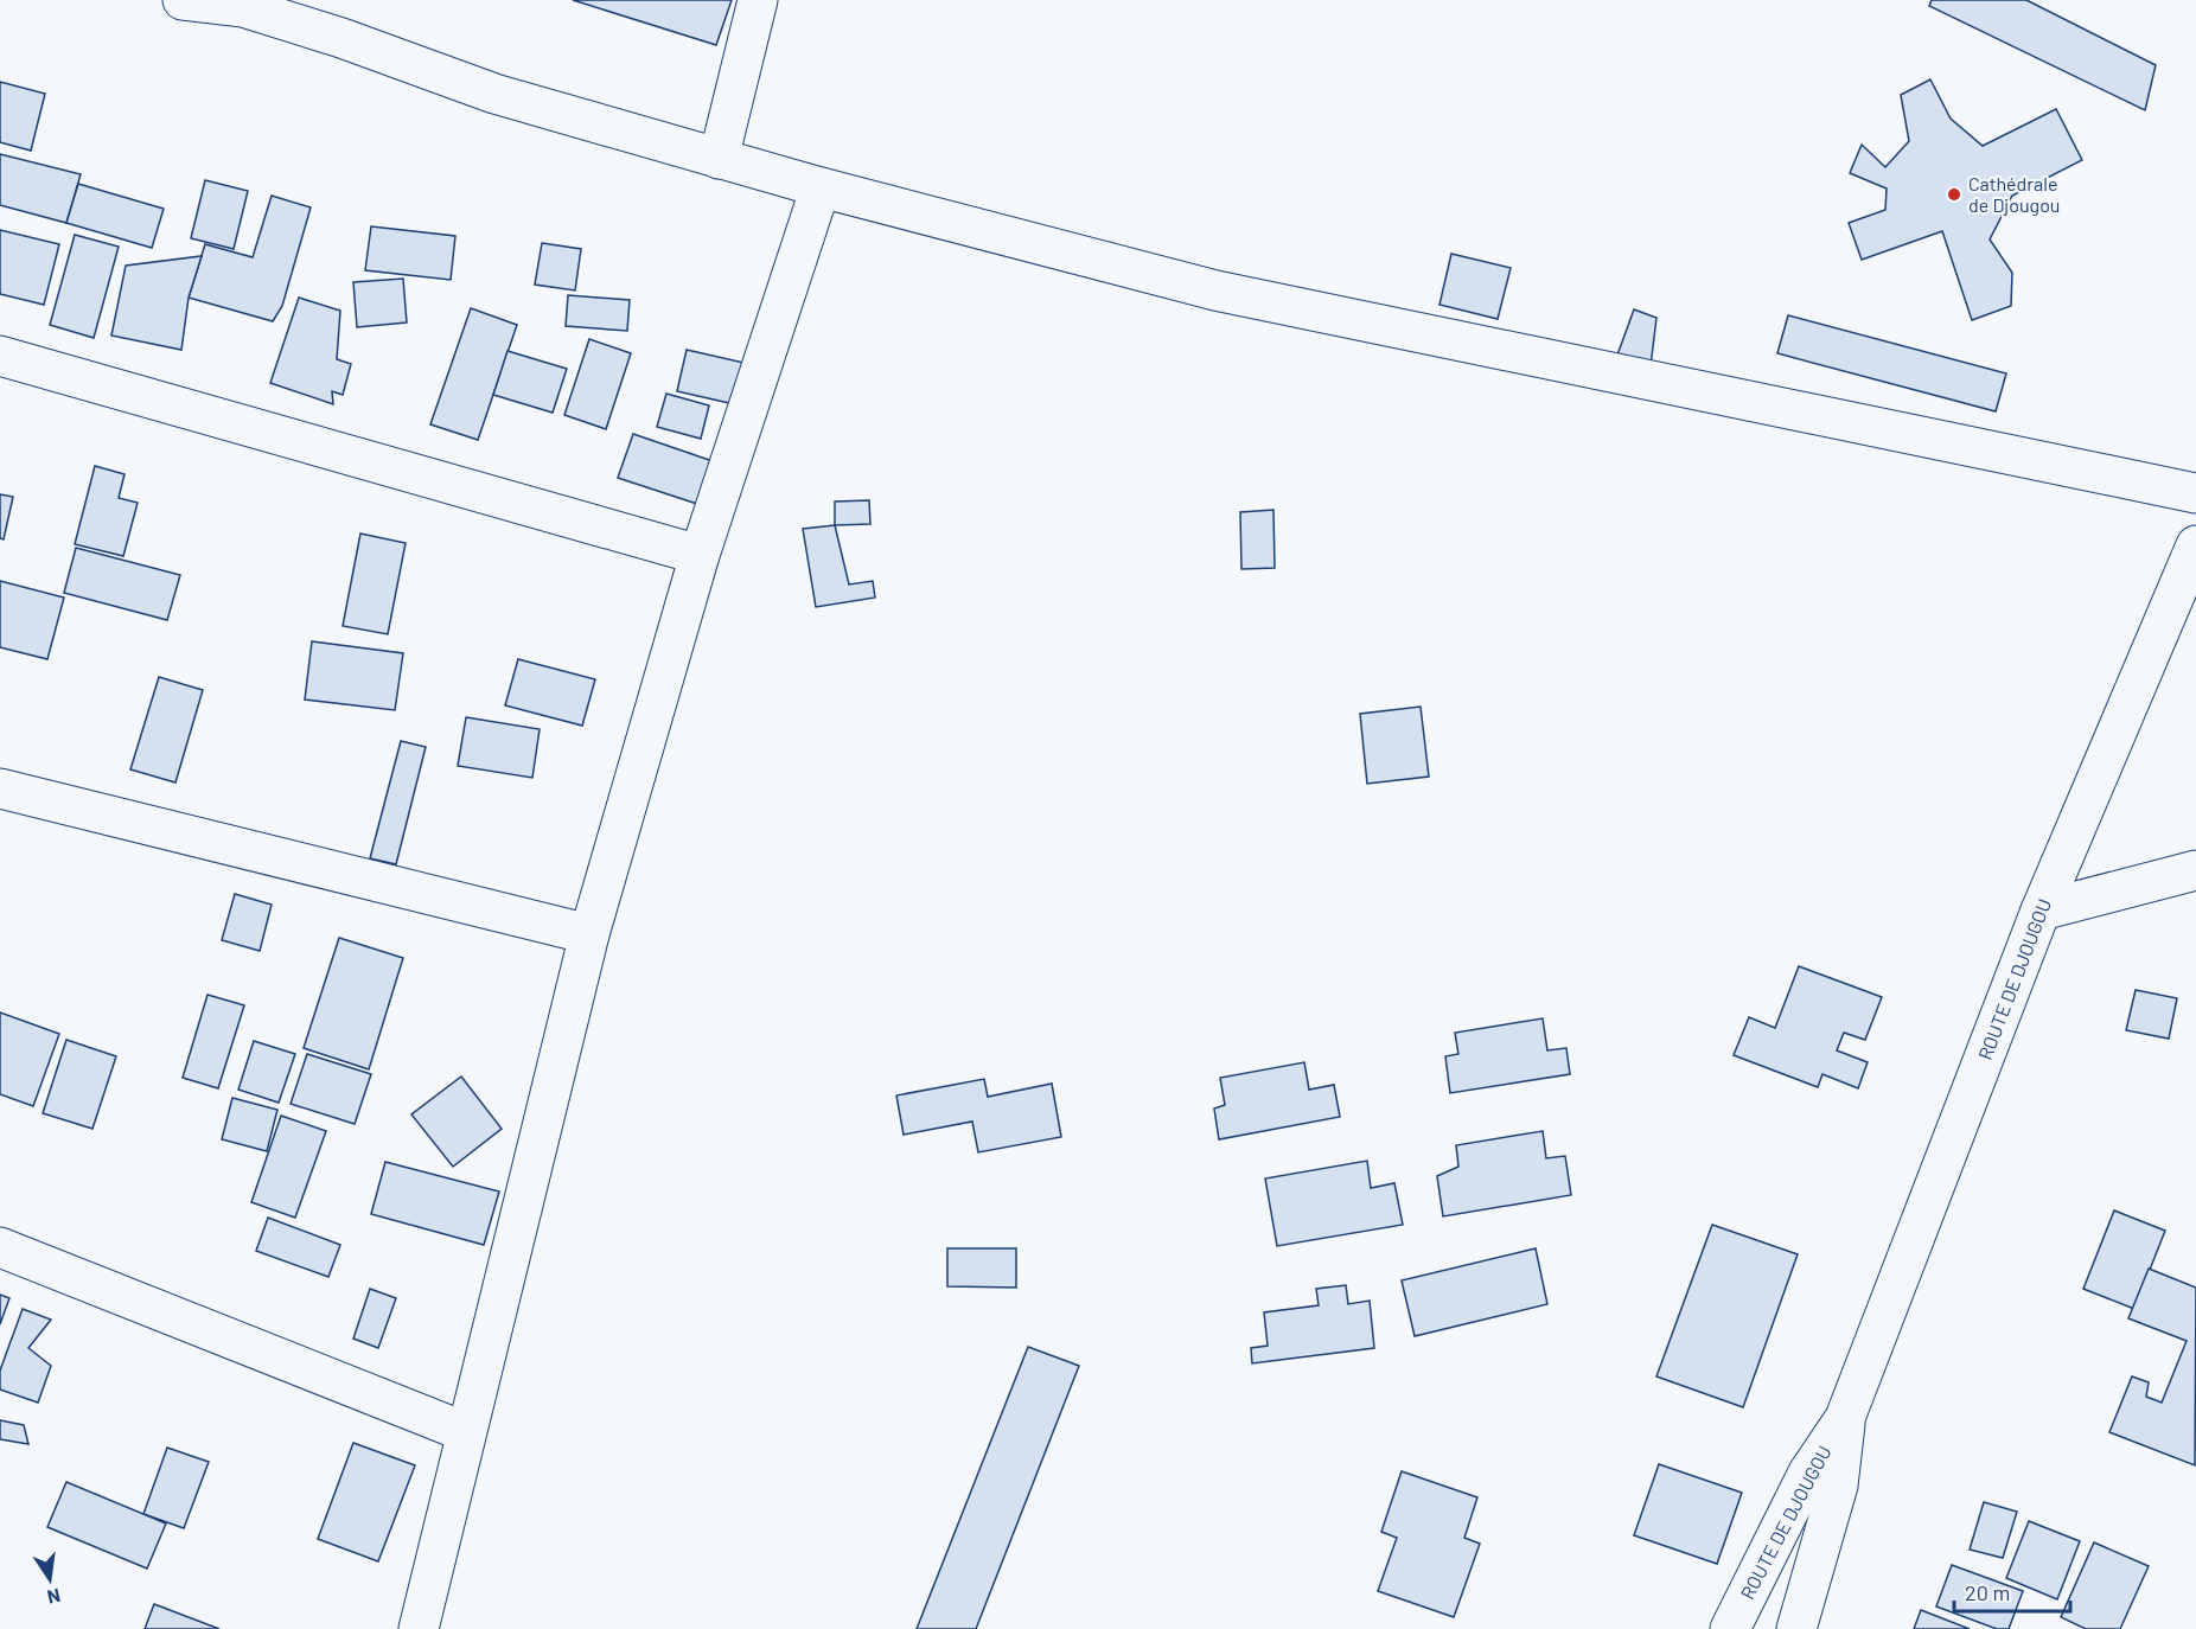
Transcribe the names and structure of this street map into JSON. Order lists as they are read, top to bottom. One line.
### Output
{"streets":{"main road":["ROUTE DE DJOUGOU"]},"places":["Cathédrale de Djougou"],"scale_bar":"20 m","north":"bottom"}
